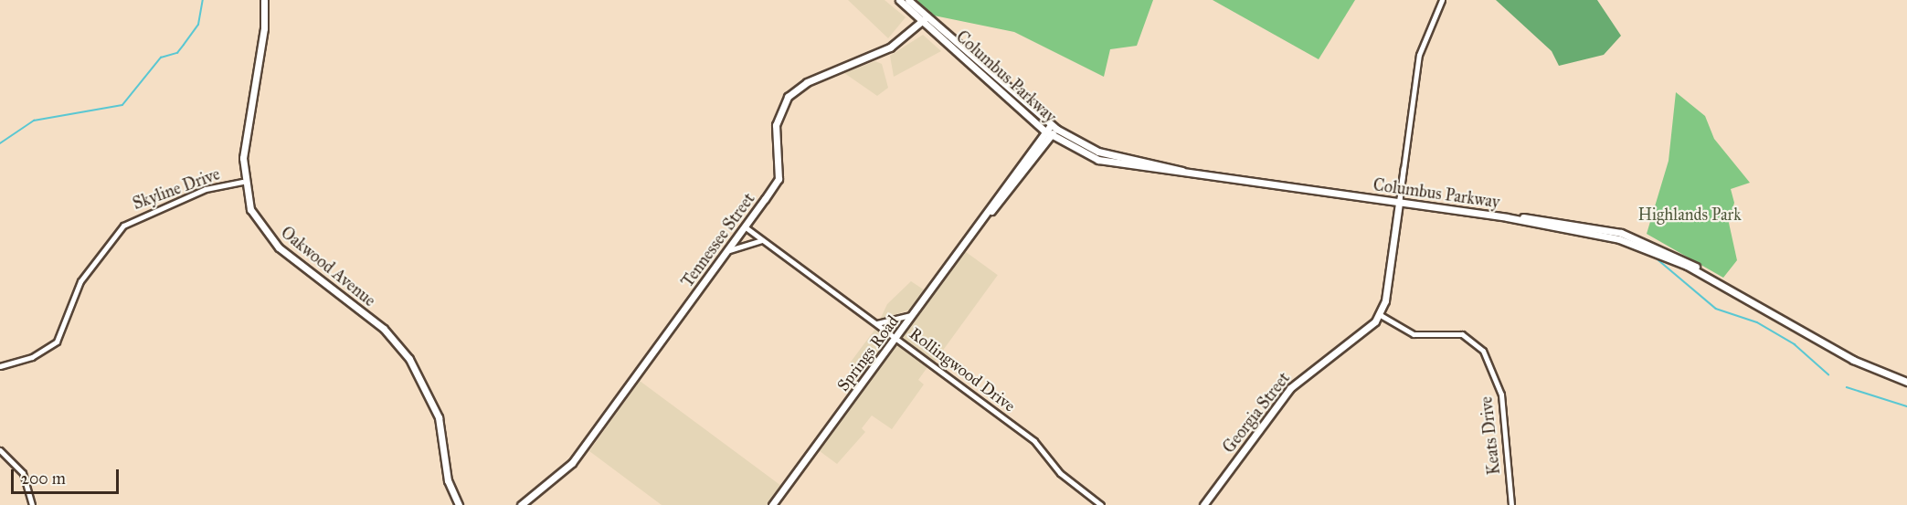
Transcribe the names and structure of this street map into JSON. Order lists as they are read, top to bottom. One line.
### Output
{"streets":{"main road":["Columbus Parkway","Tennessee Street","Oakwood Avenue","Springs Road","Georgia Street"],"street":["Skyline Drive","Rollingwood Drive","Keats Drive"]},"crossings":[["Columbus Parkway","Tennessee Street"],["Columbus Parkway","Springs Road"],["Skyline Drive","Oakwood Avenue"],["Tennessee Street","Rollingwood Drive"],["Springs Road","Rollingwood Drive"],["Georgia Street","Keats Drive"]],"parks":["Highlands Park"],"scale_bar":"200 m"}
